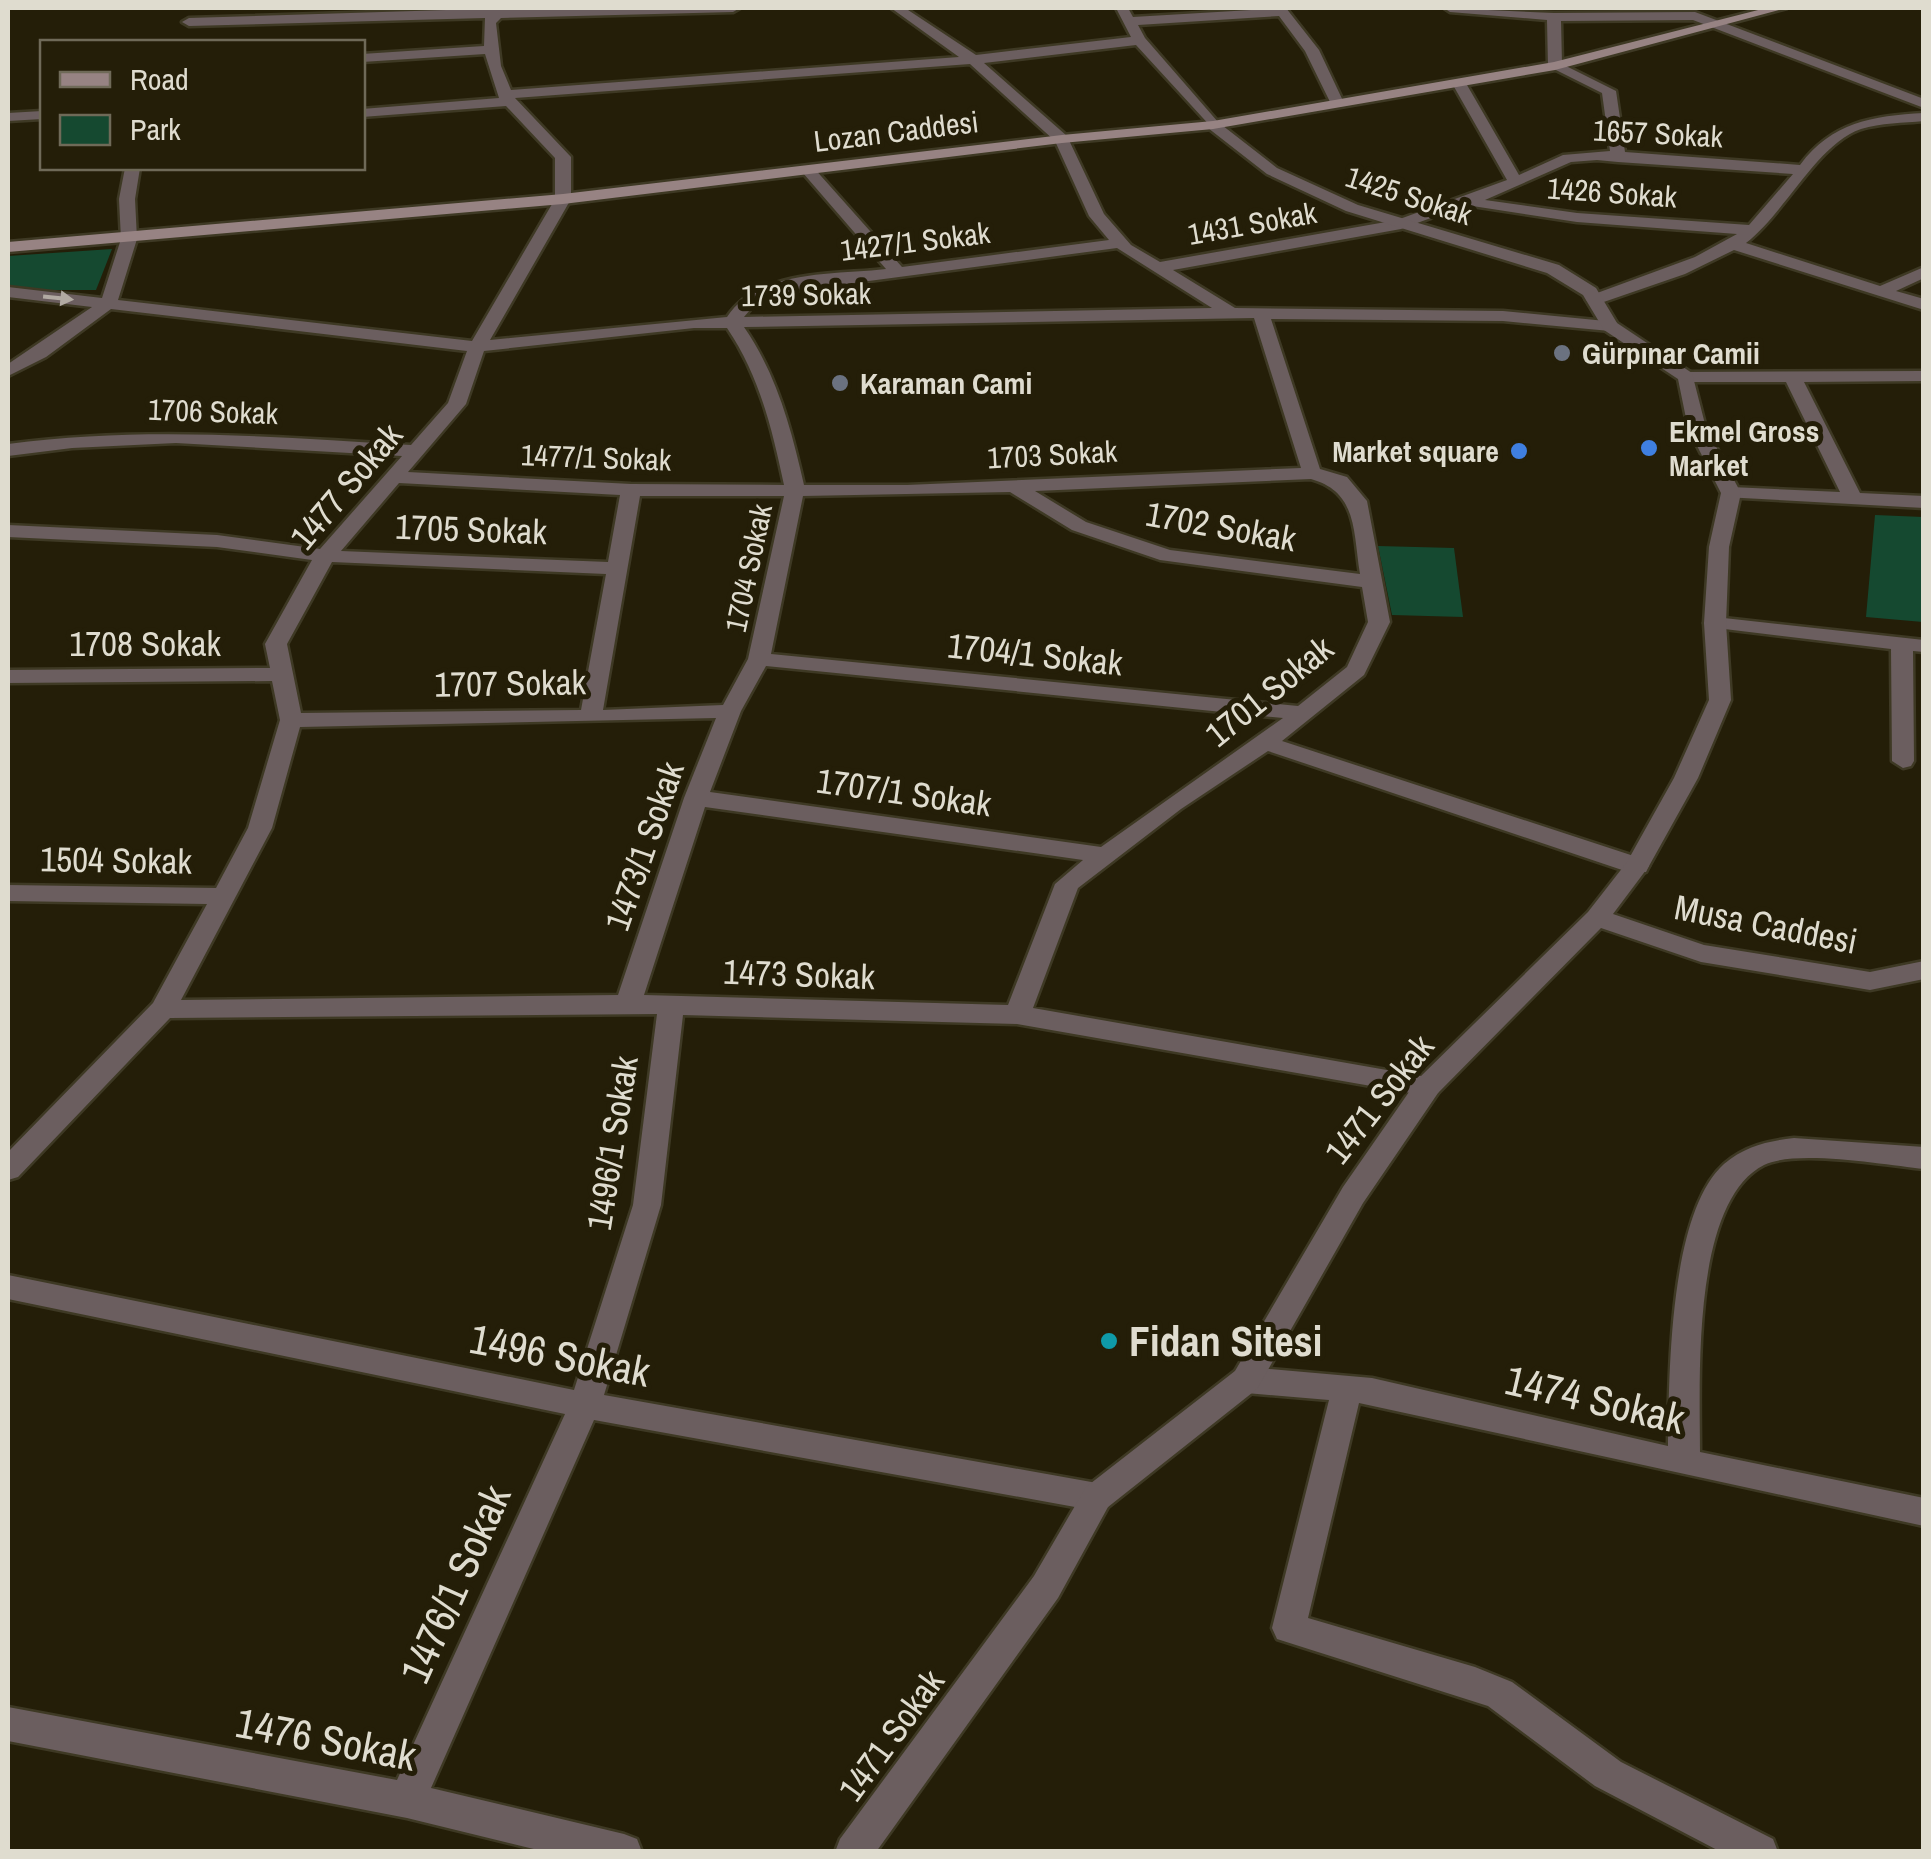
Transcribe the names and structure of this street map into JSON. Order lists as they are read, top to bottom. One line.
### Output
{"streets":{"main road":["Lozan Caddesi"],"street":["1657 Sokak","1426 Sokak","1425 Sokak","1431 Sokak","1427/1 Sokak","1739 Sokak","1706 Sokak","1703 Sokak","1477/1 Sokak","1477 Sokak","1702 Sokak","1705 Sokak","1704 Sokak","1708 Sokak","1704/1 Sokak","1707 Sokak","1701 Sokak","1707/1 Sokak","1473/1 Sokak","1504 Sokak","Musa Caddesi","1473 Sokak","1471 Sokak","1496/1 Sokak","1496 Sokak","1474 Sokak","1476/1 Sokak","1476 Sokak"]},"crossings":[["Lozan Caddesi","1425 Sokak"],["Lozan Caddesi","1477 Sokak"],["1657 Sokak","1426 Sokak"],["1657 Sokak","1431 Sokak"],["1426 Sokak","1431 Sokak"],["1425 Sokak","1431 Sokak"],["1427/1 Sokak","1739 Sokak"],["1427/1 Sokak","1704 Sokak"],["1739 Sokak","1477 Sokak"],["1739 Sokak","1704 Sokak"],["1706 Sokak","1477 Sokak"],["1703 Sokak","1477/1 Sokak"],["1703 Sokak","1702 Sokak"],["1703 Sokak","1704 Sokak"],["1703 Sokak","1701 Sokak"],["1477/1 Sokak","1477 Sokak"],["1477/1 Sokak","1704 Sokak"],["1477 Sokak","1705 Sokak"],["1477 Sokak","1708 Sokak"],["1477 Sokak","1707 Sokak"],["1477 Sokak","1504 Sokak"],["1477 Sokak","1473 Sokak"],["1702 Sokak","1701 Sokak"],["1704 Sokak","1704/1 Sokak"],["1704 Sokak","1707 Sokak"],["1704 Sokak","1473/1 Sokak"],["1704/1 Sokak","1701 Sokak"],["1707 Sokak","1473/1 Sokak"],["1701 Sokak","1707/1 Sokak"],["1701 Sokak","1473 Sokak"],["1707/1 Sokak","1473/1 Sokak"],["1473/1 Sokak","1473 Sokak"],["Musa Caddesi","1471 Sokak"],["1473 Sokak","1471 Sokak"],["1473 Sokak","1496/1 Sokak"],["1471 Sokak","1496 Sokak"],["1471 Sokak","1474 Sokak"],["1496/1 Sokak","1496 Sokak"],["1496/1 Sokak","1476/1 Sokak"],["1496 Sokak","1476/1 Sokak"],["1476/1 Sokak","1476 Sokak"]],"places":["Gürpınar Camii","Karaman Cami","Ekmel Gross Market","Market square","Fidan Sitesi"],"legend":["Road","Park"]}
